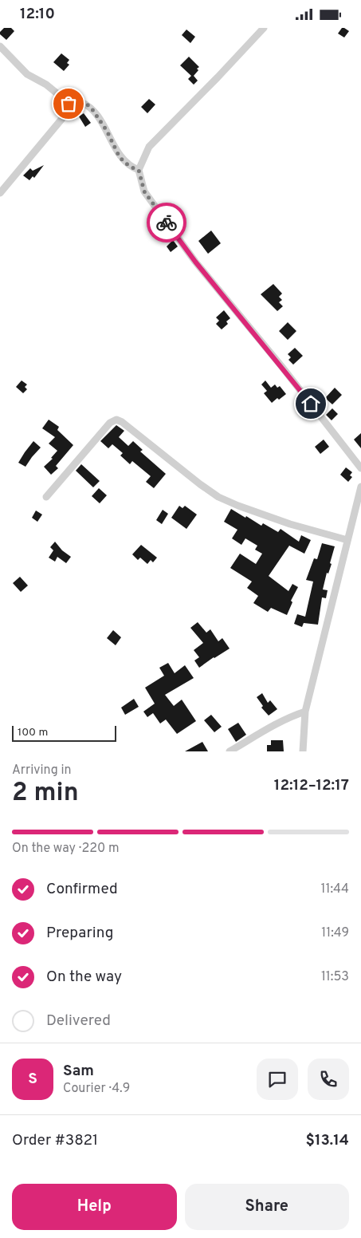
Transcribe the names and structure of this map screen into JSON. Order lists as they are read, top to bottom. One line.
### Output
{"scale_bar":"100 m","page":{"status":"12:10","scale":"100 m","heading":["2 min","Arriving in","12:12–12:17"],"panel":["Sam","Courier · 4.9","Order #3821","$13.14"],"bar":"On the way · 220 m","list":[["Confirmed","11:44"],["Preparing","11:49"],["On the way","11:53"],"Delivered"],"round":"S","buttons":["Help","Share"]}}
